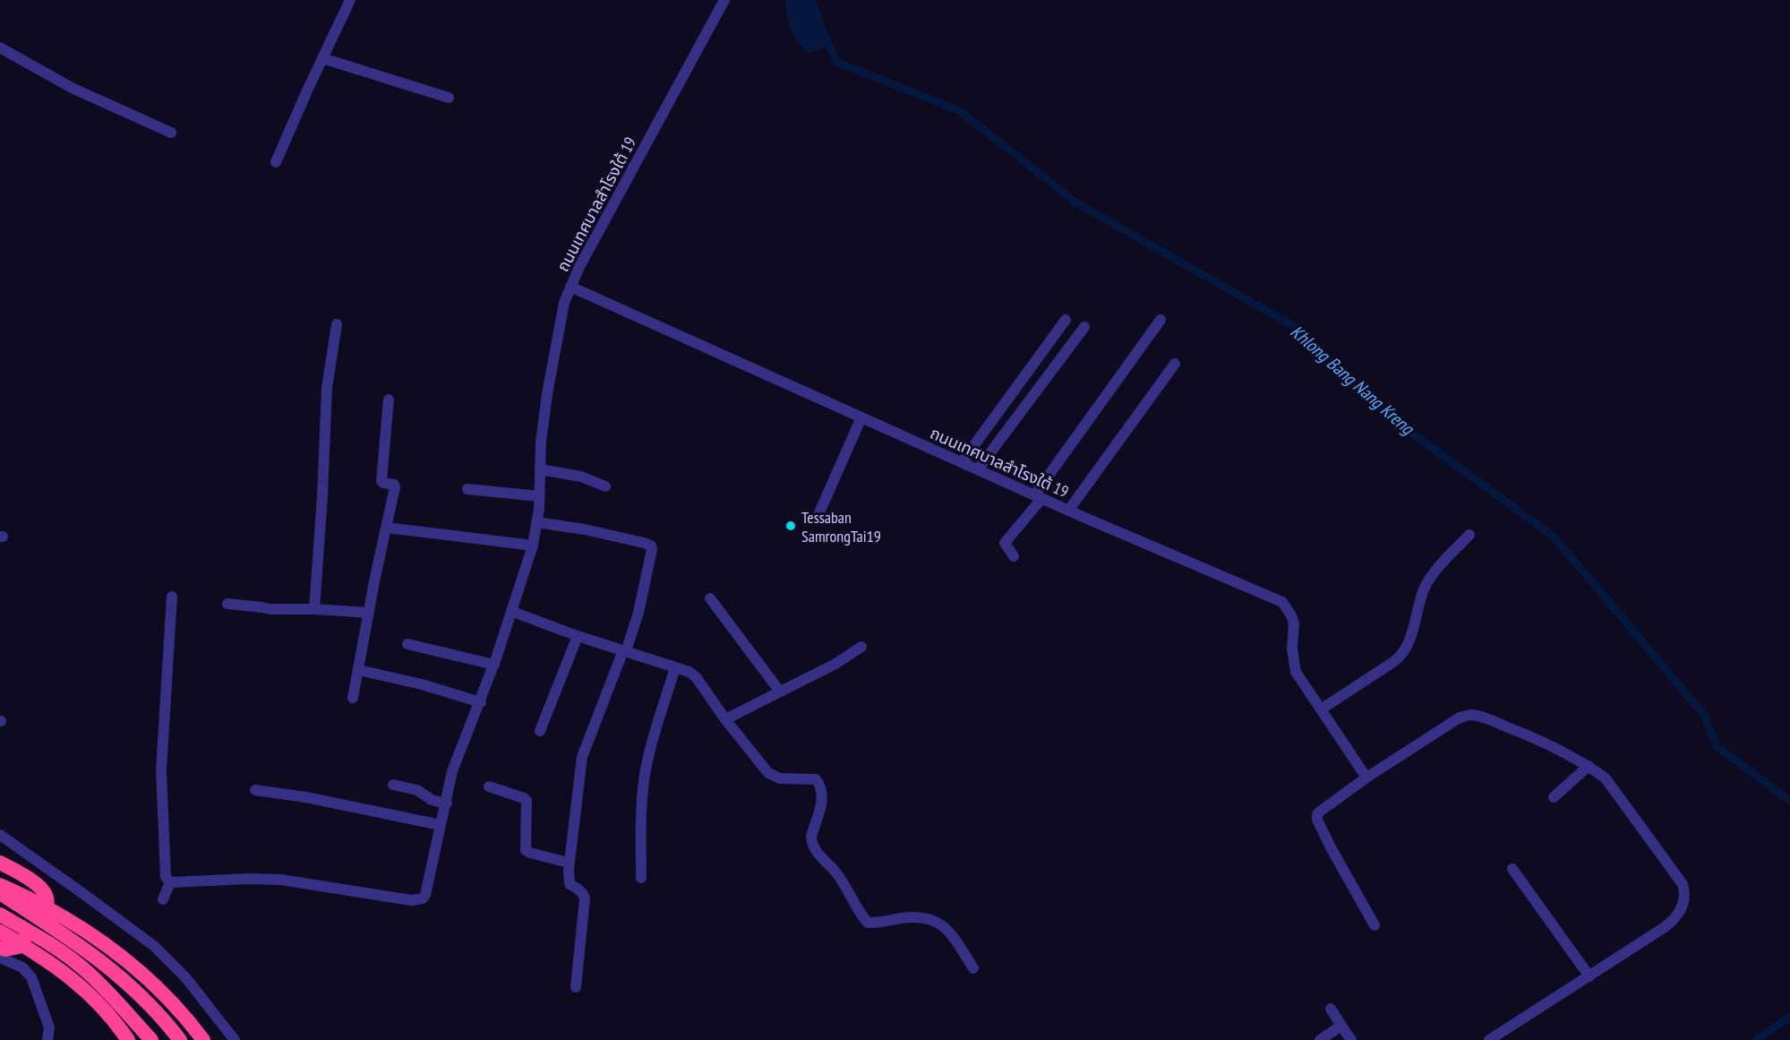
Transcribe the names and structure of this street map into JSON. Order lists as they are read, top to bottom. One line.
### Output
{"streets":{"street":["ถนนเทศบาลสำโรงใต้ 19"]},"water":["Khlong Bang Nang Kreng"],"places":["Tessaban SamrongTai19"]}
